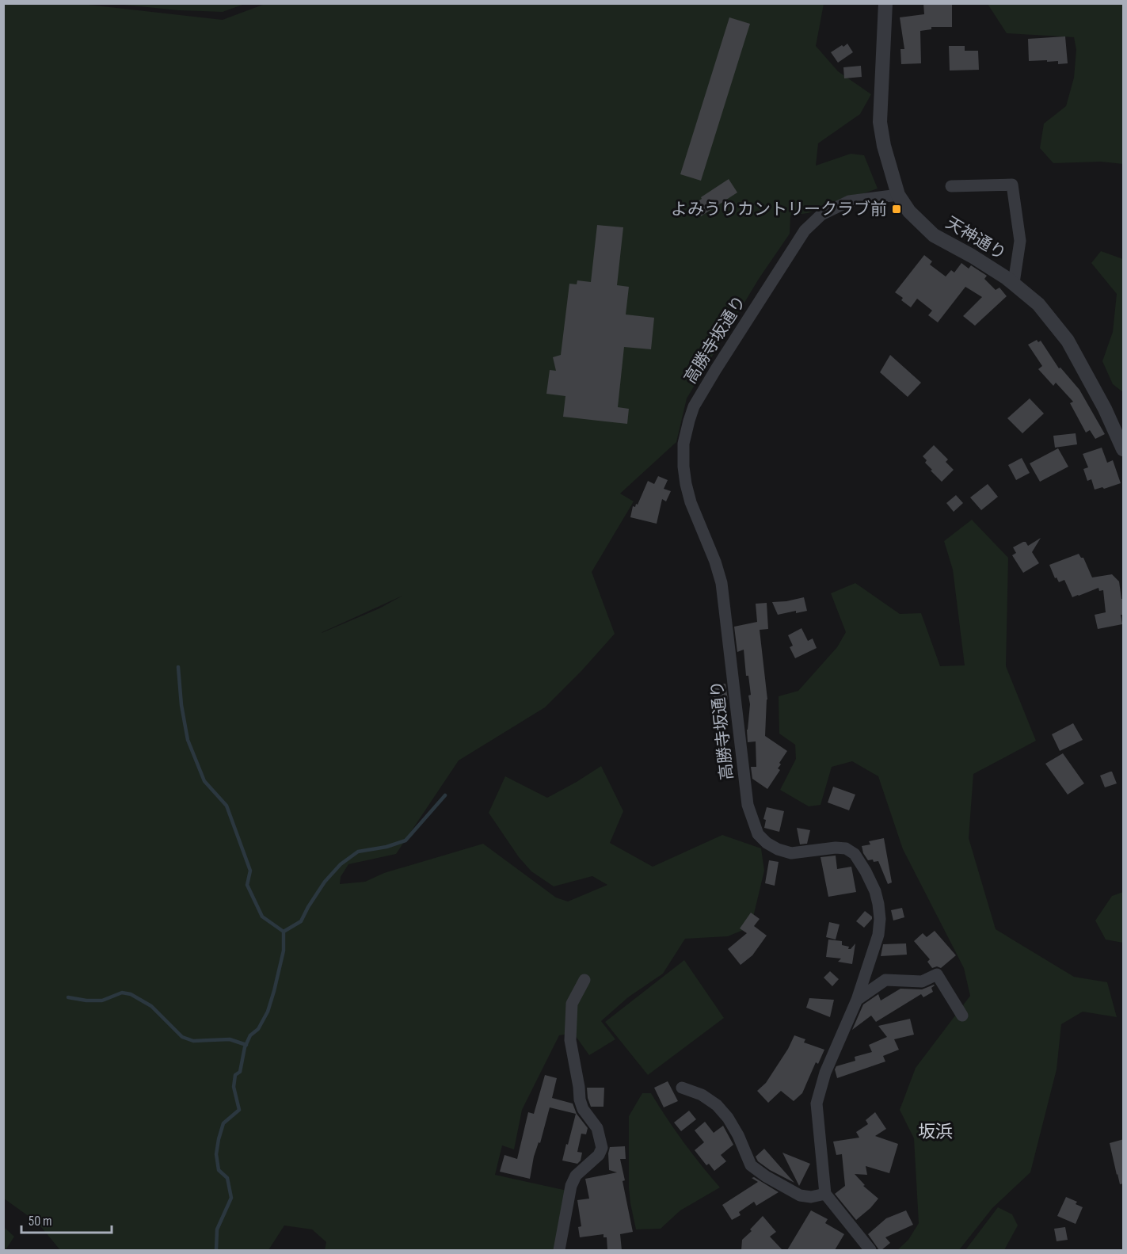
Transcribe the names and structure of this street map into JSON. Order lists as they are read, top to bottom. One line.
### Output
{"streets":{"street":["天神通り","高勝寺坂通り"]},"crossings":[["天神通り","高勝寺坂通り"]],"districts":["坂浜"],"places":{"transit":["よみうりカントリークラブ前"]},"scale_bar":"50 m"}
